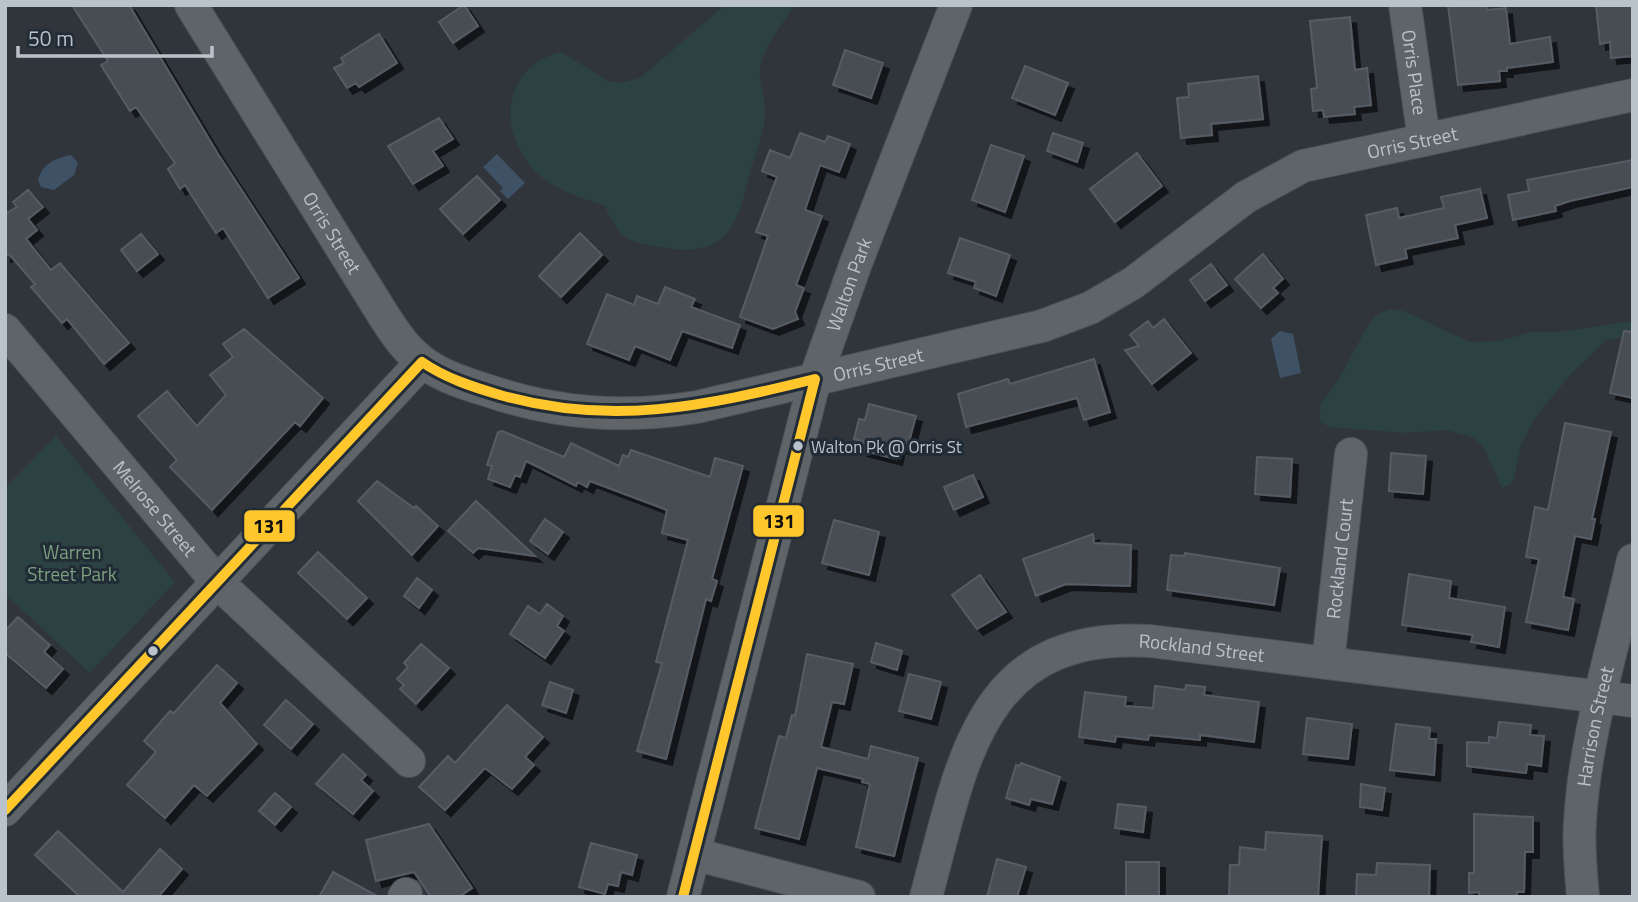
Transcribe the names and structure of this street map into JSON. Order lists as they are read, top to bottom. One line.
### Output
{"streets":{"street":["Orris Place","Orris Street","Walton Park","Melrose Street","Rockland Court","Rockland Street","Harrison Street"]},"crossings":[["Orris Place","Orris Street"],["Orris Street","Walton Park"],["Rockland Court","Rockland Street"],["Rockland Street","Harrison Street"]],"parks":["Warren Street Park"],"places":["Walton Pk @ Orris St"],"lines":["transit line 131"],"scale_bar":"50 m"}
